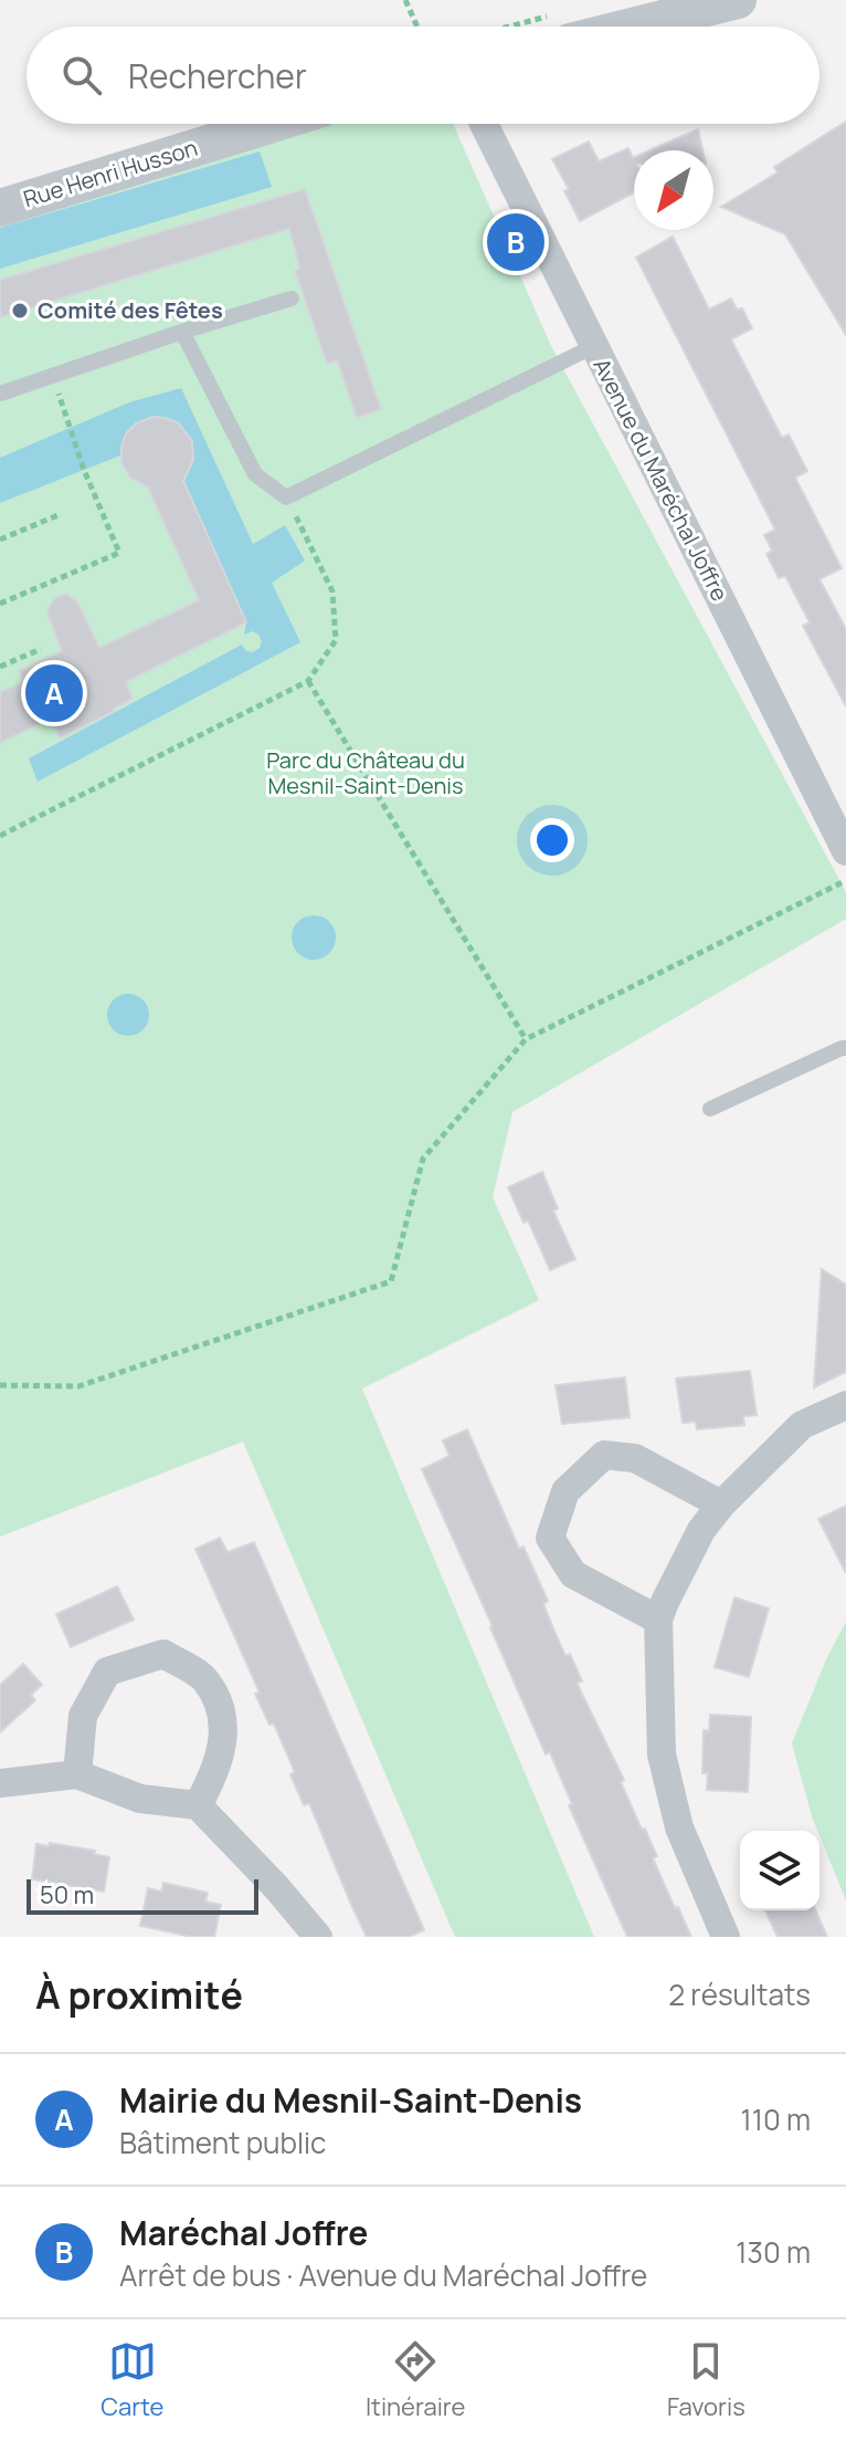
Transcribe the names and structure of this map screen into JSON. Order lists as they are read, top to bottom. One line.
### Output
{"streets":{"street":["Rue Henri Husson","Avenue du Maréchal Joffre"]},"parks":["Parc du Château du Mesnil-Saint-Denis"],"places":["Comité des Fêtes"],"scale_bar":"50 m","north":"bottom left","page":{"search":"Rechercher","pins":["B","A"],"scale":"50 m","heading":["À proximité","2 résultats"],"list":[{"mark":"A","name":"Mairie du Mesnil-Saint-Denis","note":"Bâtiment public","value":"110 m"},{"mark":"B","name":"Maréchal Joffre","note":"Arrêt de bus · Avenue du Maréchal Joffre","value":"130 m"}],"nav":["Carte","Itinéraire","Favoris"]}}
